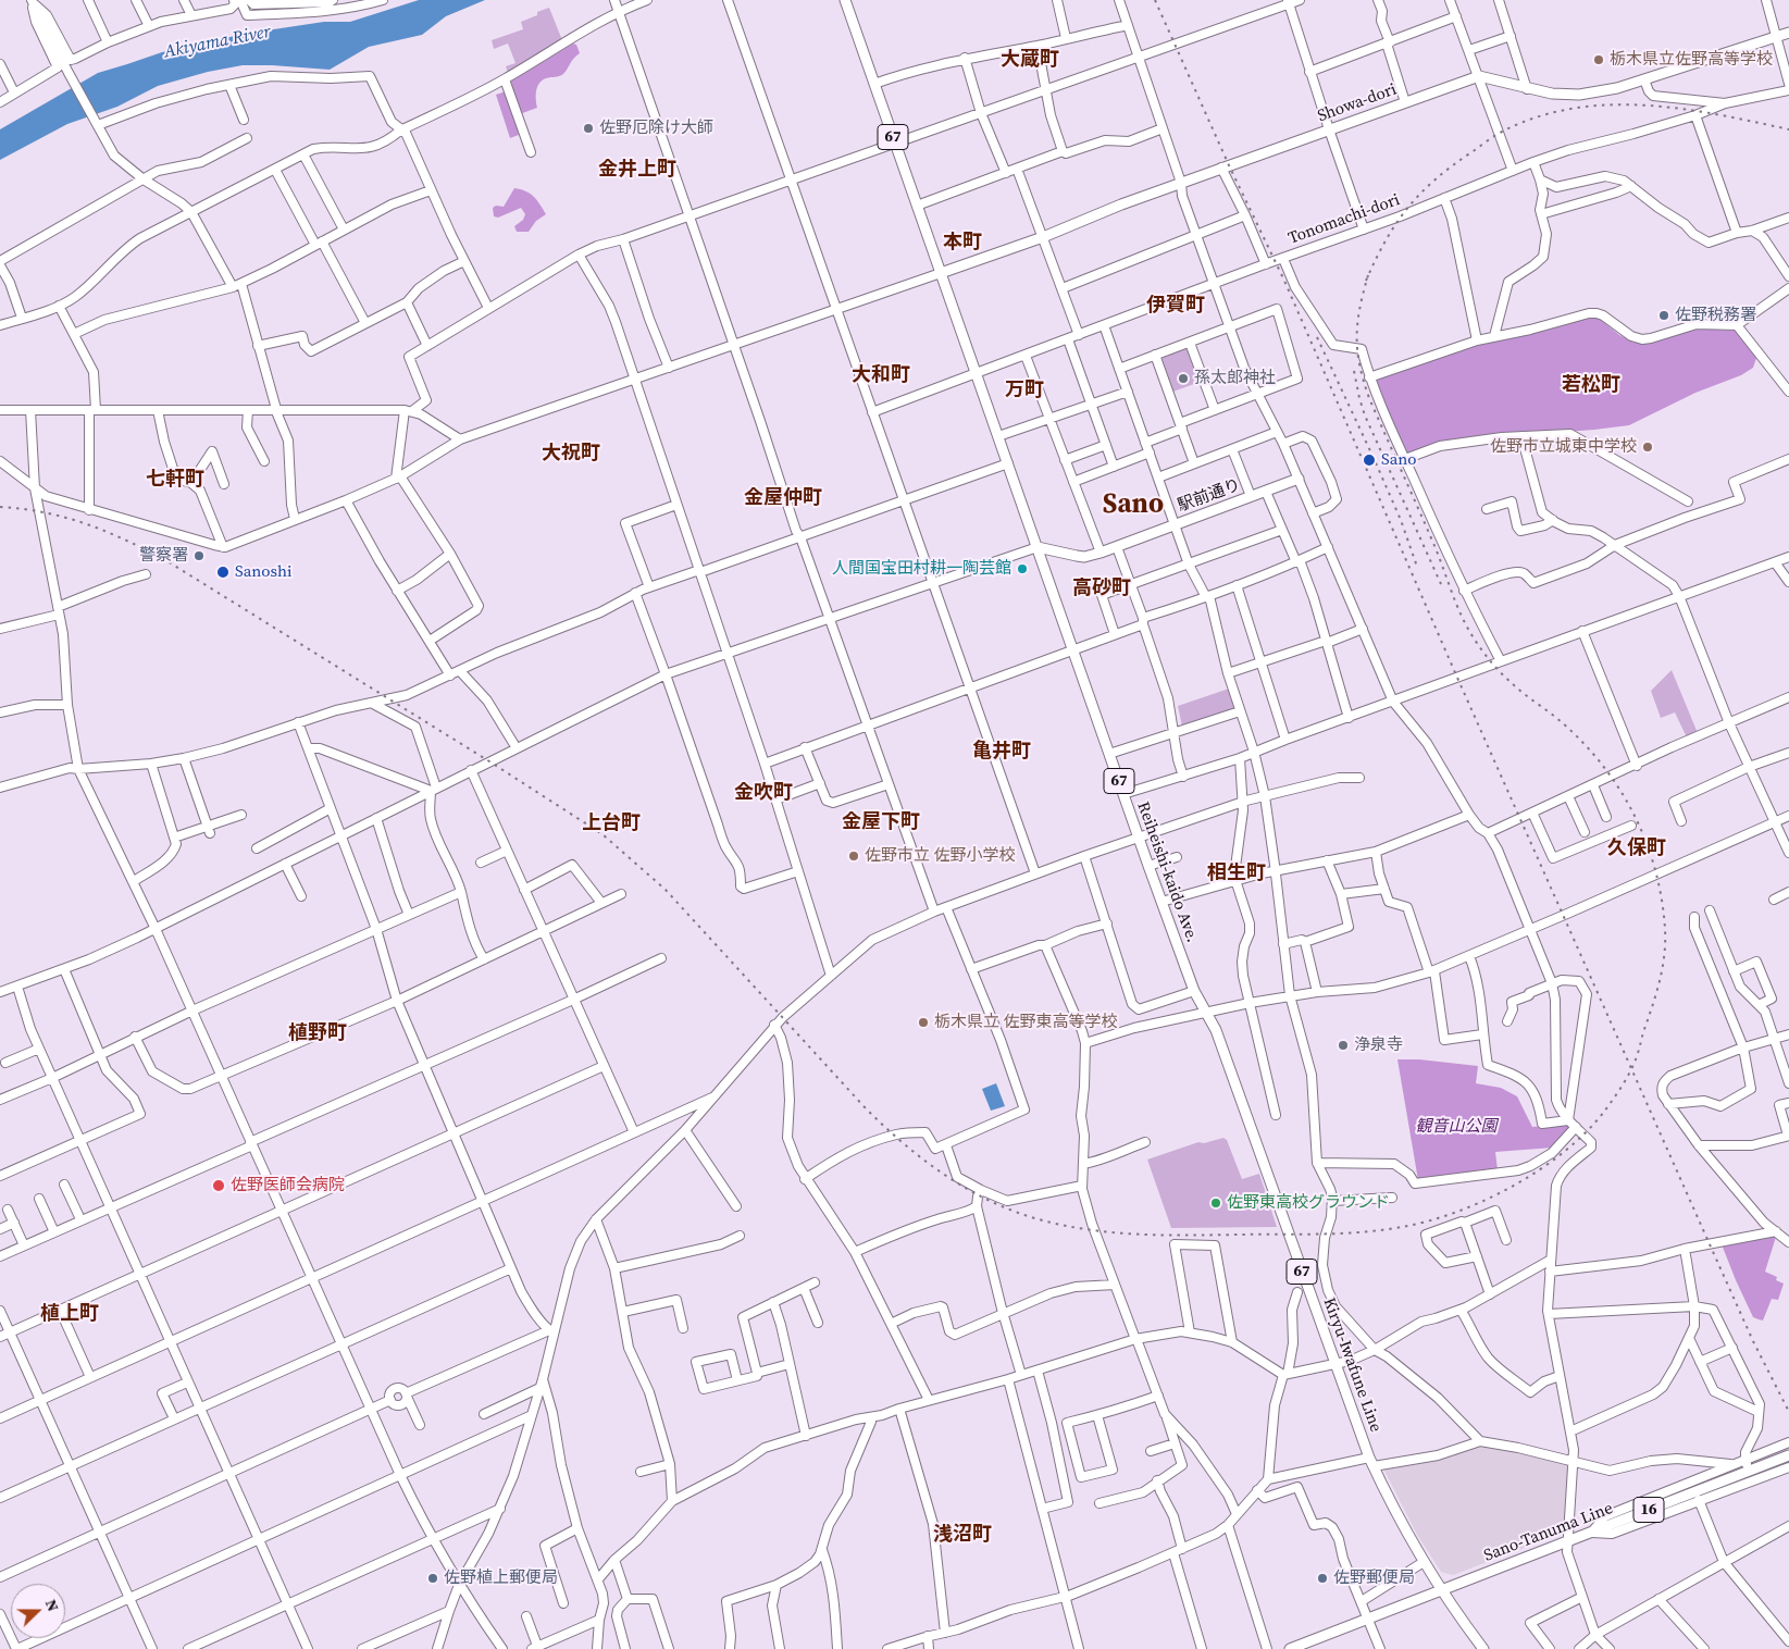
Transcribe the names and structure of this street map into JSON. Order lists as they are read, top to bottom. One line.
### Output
{"streets":{"main road":["Showa-dori","67","駅前通り","Reiheishi-kaido Ave.","Kiryu-Iwafune Line","16","Sano-Tanuma Line"],"street":["Tonomachi-dori"]},"crossings":[["Showa-dori","Reiheishi-kaido Ave."],["Tonomachi-dori","Reiheishi-kaido Ave."],["駅前通り","Reiheishi-kaido Ave."],["Reiheishi-kaido Ave.","Kiryu-Iwafune Line"],["Kiryu-Iwafune Line","Sano-Tanuma Line"]],"districts":["大蔵町","金井上町","本町","伊賀町","大和町","若松町","万町","大祝町","七軒町","金屋仲町","Sano","高砂町","亀井町","金吹町","金屋下町","上台町","久保町","相生町","植野町","植上町","浅沼町"],"water":["Akiyama River"],"parks":["観音山公園"],"places":["栃木県立佐野高等学校","佐野厄除け大師","佐野税務署","孫太郎神社","佐野市立城東中学校","Sano","警察署","人間国宝田村耕一陶芸館","Sanoshi","佐野市立 佐野小学校","栃木県立 佐野東高等学校","浄泉寺","佐野医師会病院","佐野東高校グラウンド","佐野植上郵便局","佐野郵便局"],"north":"right"}
